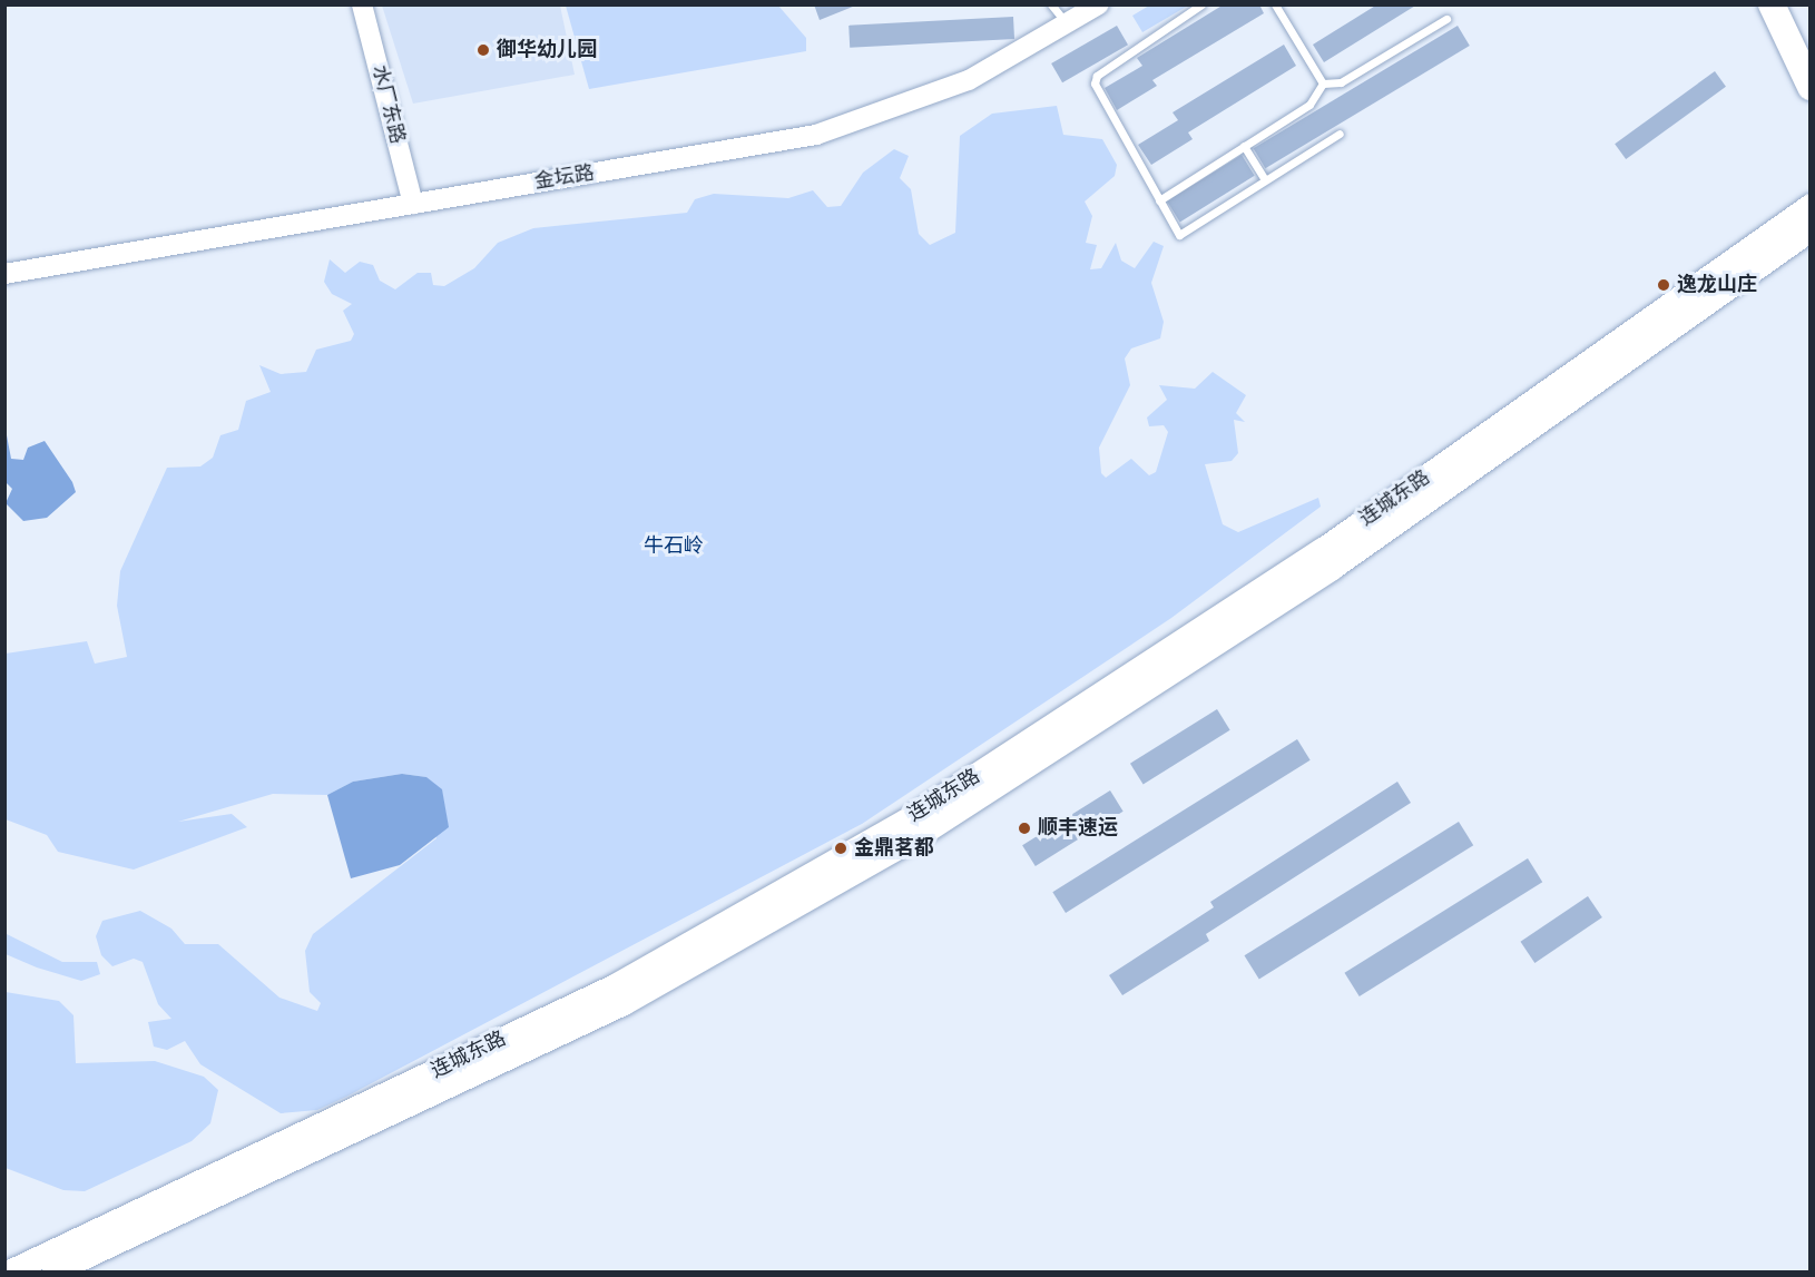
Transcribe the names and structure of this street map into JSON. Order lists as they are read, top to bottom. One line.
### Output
{"streets":{"main road":["水厂东路","金坛路","连城东路"]},"crossings":[["水厂东路","金坛路"]],"parks":["牛石岭"],"places":["御华幼儿园","逸龙山庄","顺丰速运","金鼎茗都"]}
